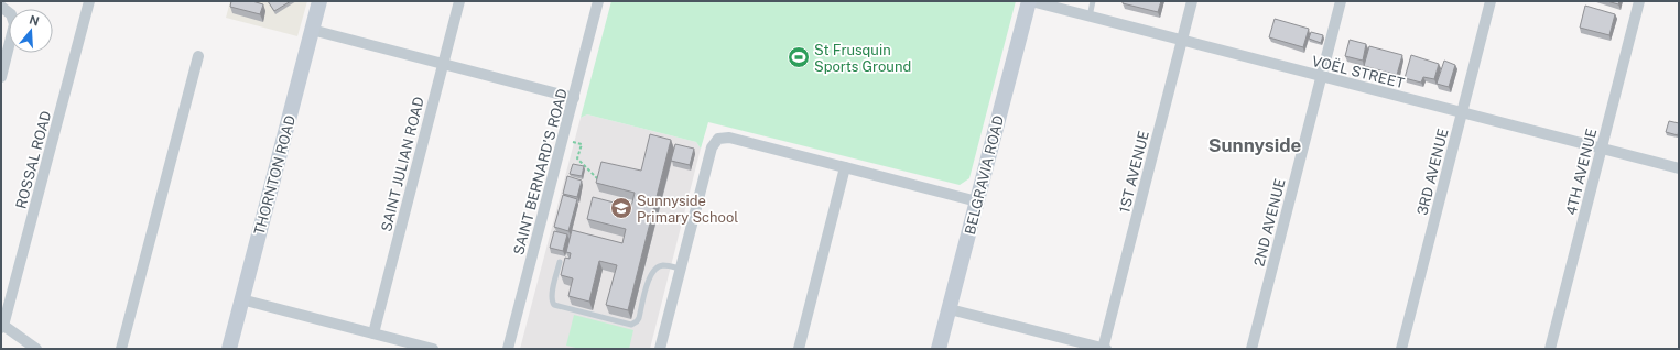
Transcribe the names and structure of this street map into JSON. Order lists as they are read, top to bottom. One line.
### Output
{"streets":{"street":["VOËL STREET","ROSSAL ROAD","SAINT JULIAN ROAD","SAINT BERNARD'S ROAD","1ST AVENUE","3RD AVENUE","4TH AVENUE","THORNTON ROAD","BELGRAVIA ROAD","2ND AVENUE"]},"crossings":[["VOËL STREET","1ST AVENUE"],["VOËL STREET","3RD AVENUE"],["VOËL STREET","4TH AVENUE"],["VOËL STREET","BELGRAVIA ROAD"],["VOËL STREET","2ND AVENUE"]],"districts":["Sunnyside"],"places":{"sports":["St Frusquin Sports Ground"],"school or university":["Sunnyside Primary School"]},"north":"top"}
